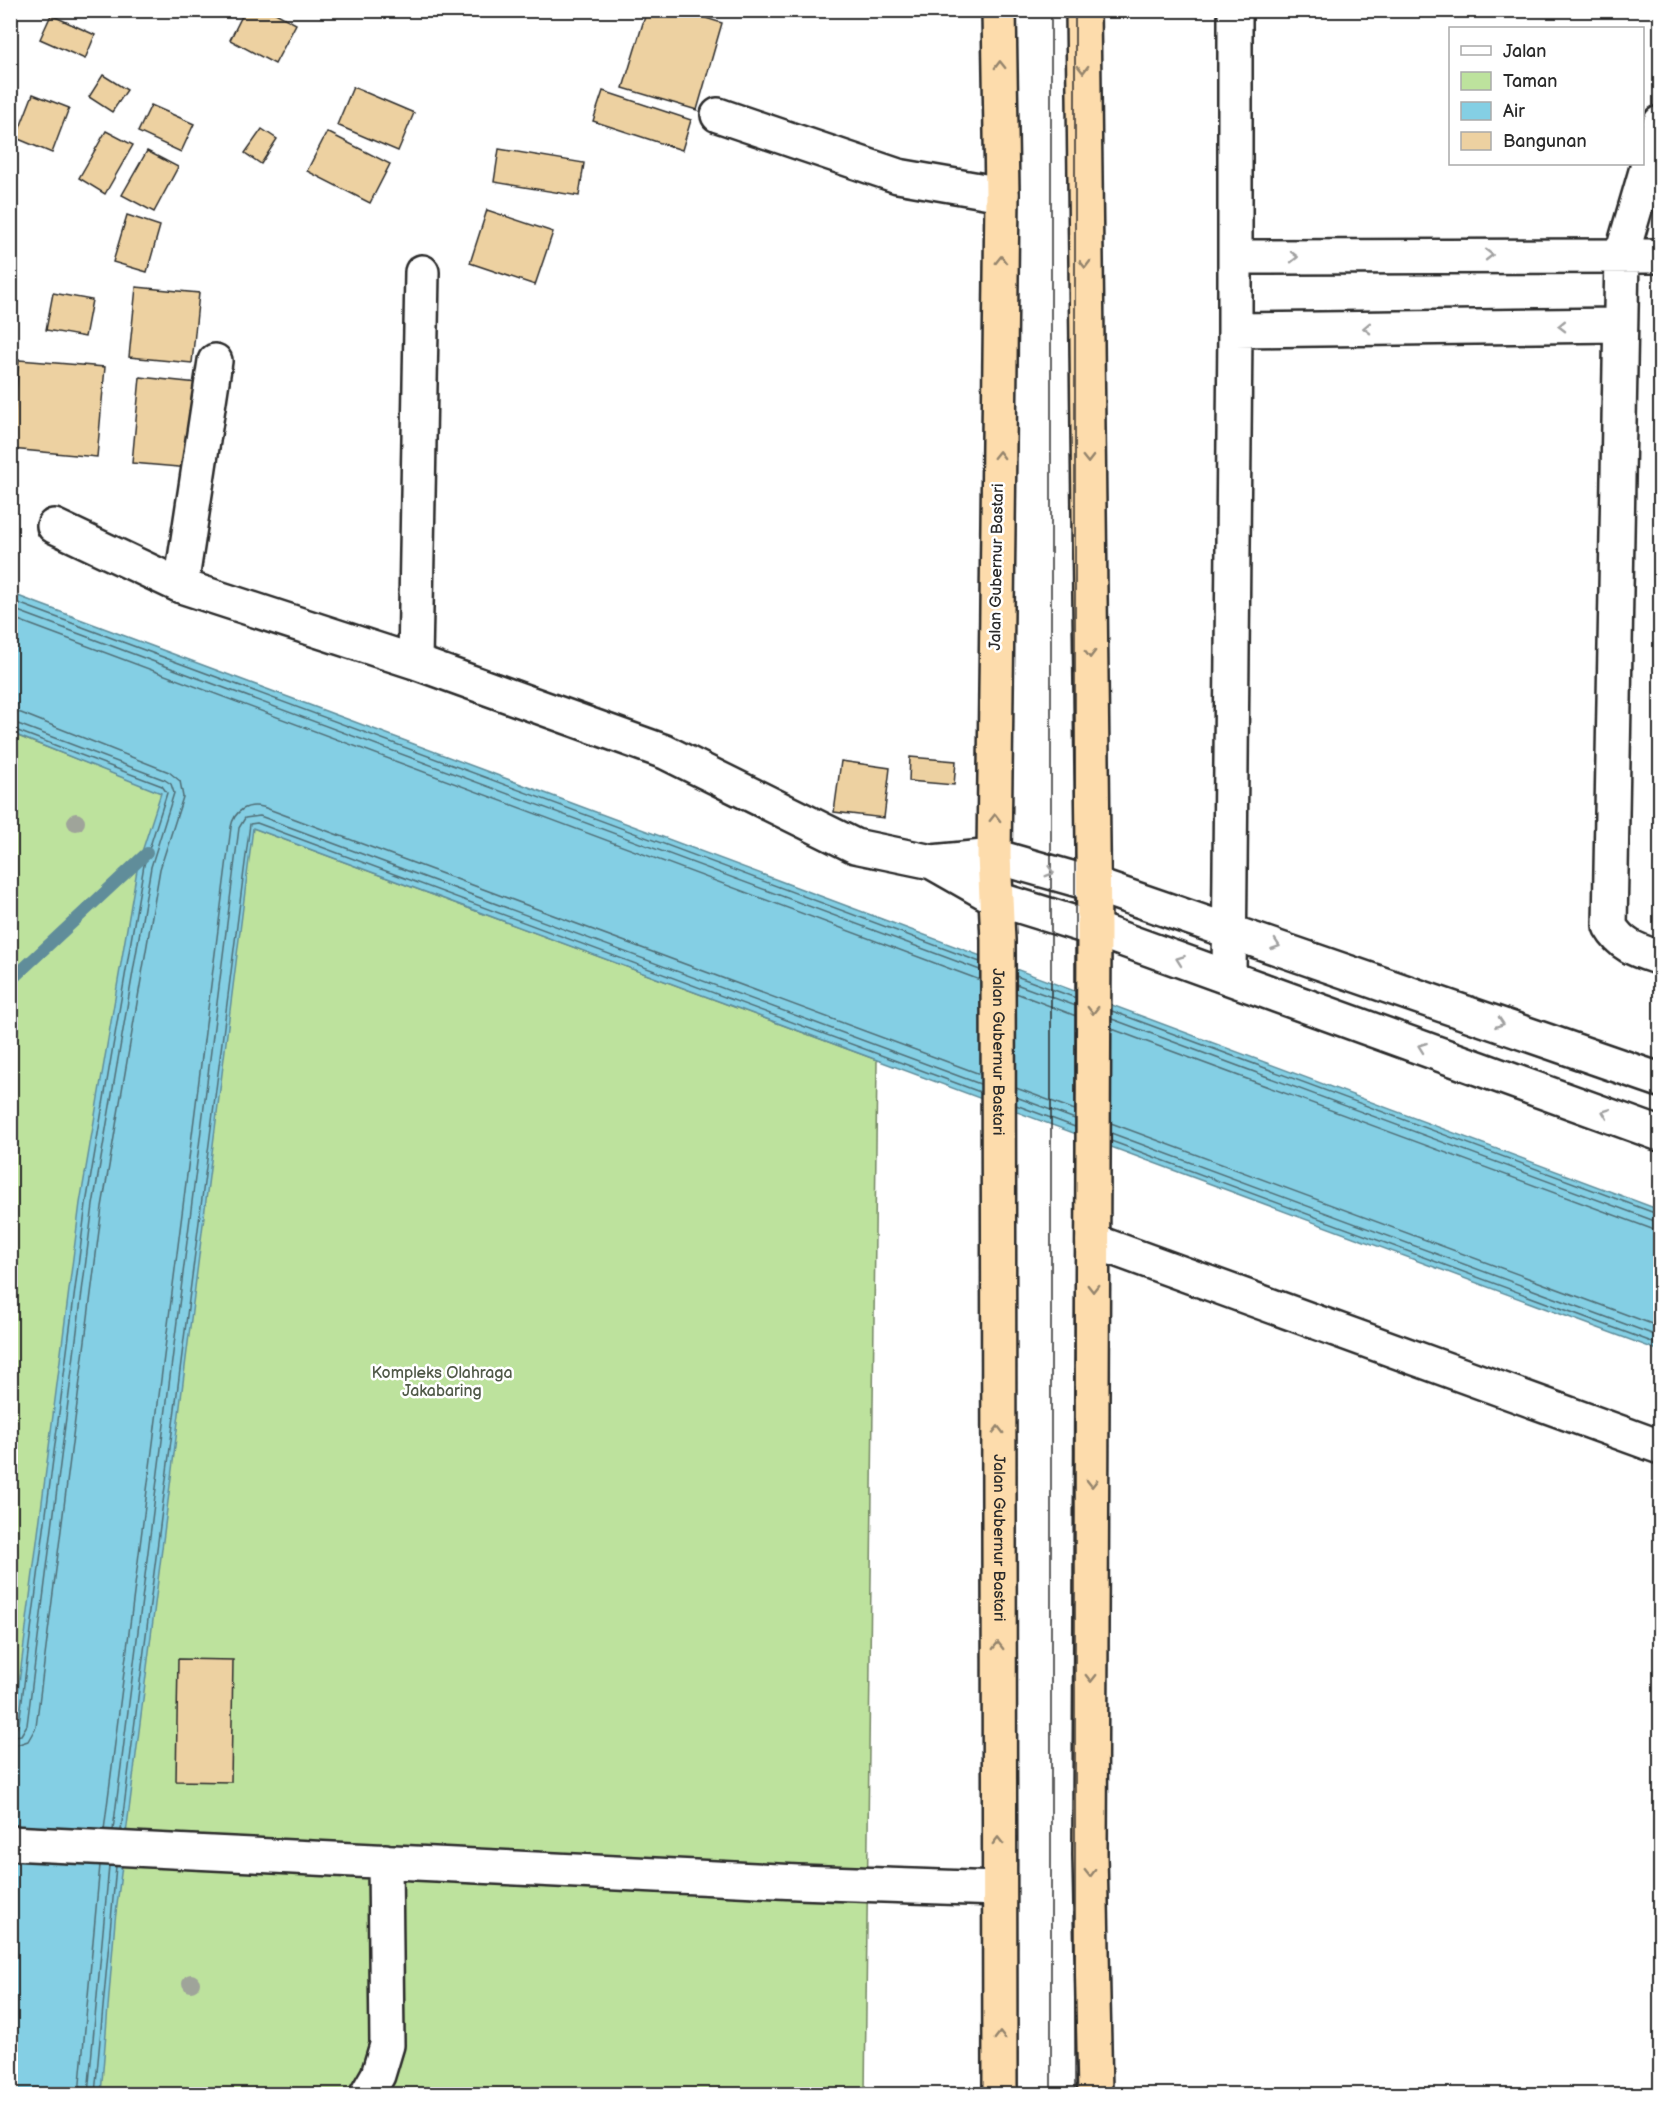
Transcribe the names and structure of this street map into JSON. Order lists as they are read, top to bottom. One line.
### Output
{"streets":{"highway":["Jalan Gubernur Bastari"]},"parks":["Kompleks Olahraga Jakabaring"],"legend":["Jalan","Taman","Air","Bangunan"]}
